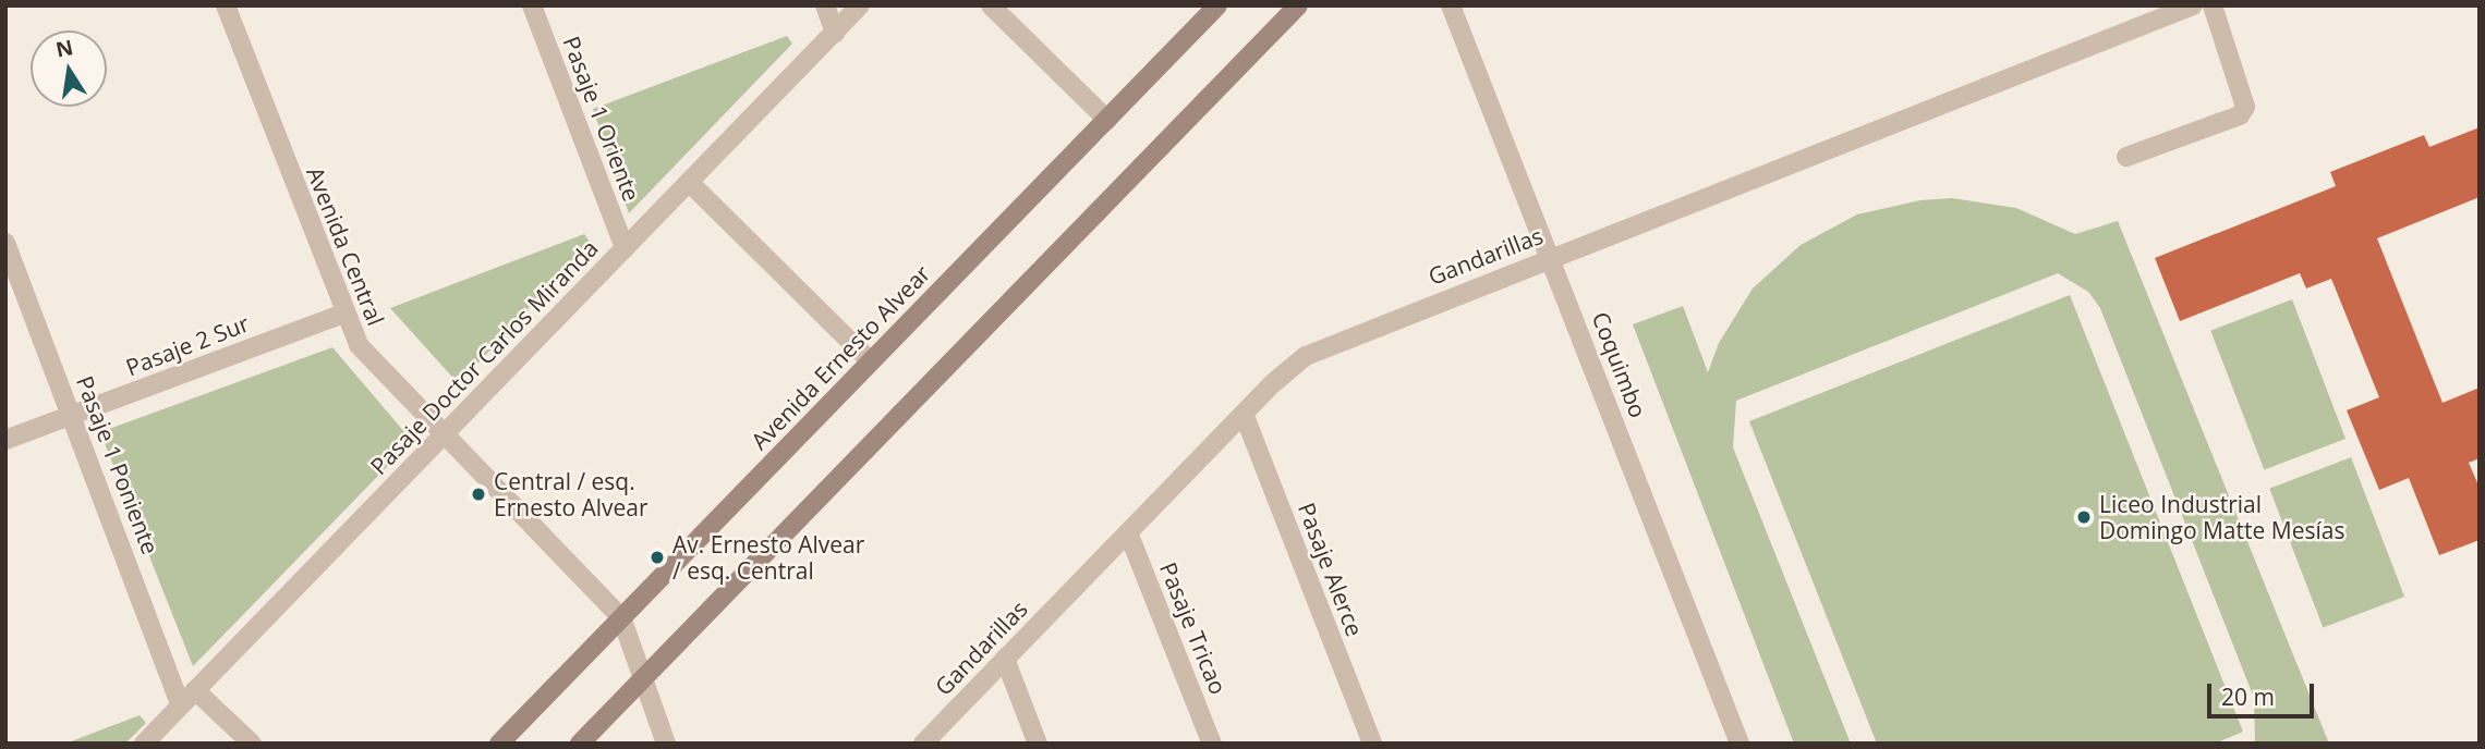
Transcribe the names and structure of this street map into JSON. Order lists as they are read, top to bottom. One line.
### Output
{"streets":{"main road":["Avenida Ernesto Alvear"],"street":["Pasaje 1 Oriente","Avenida Central","Gandarillas","Pasaje 2 Sur","Pasaje Doctor Carlos Miranda","Coquimbo","Pasaje 1 Poniente","Pasaje Alerce","Pasaje Tricao"]},"crossings":[["Pasaje 1 Oriente","Pasaje Doctor Carlos Miranda"],["Avenida Central","Pasaje 2 Sur"],["Avenida Central","Pasaje Doctor Carlos Miranda"],["Avenida Central","Avenida Ernesto Alvear"],["Gandarillas","Coquimbo"],["Gandarillas","Pasaje Alerce"],["Gandarillas","Pasaje Tricao"],["Pasaje 2 Sur","Pasaje 1 Poniente"],["Pasaje Doctor Carlos Miranda","Pasaje 1 Poniente"]],"places":["Central / esq. Ernesto Alvear","Liceo Industrial Domingo Matte Mesías","Av. Ernesto Alvear / esq. Central"],"scale_bar":"20 m","north":"top"}
